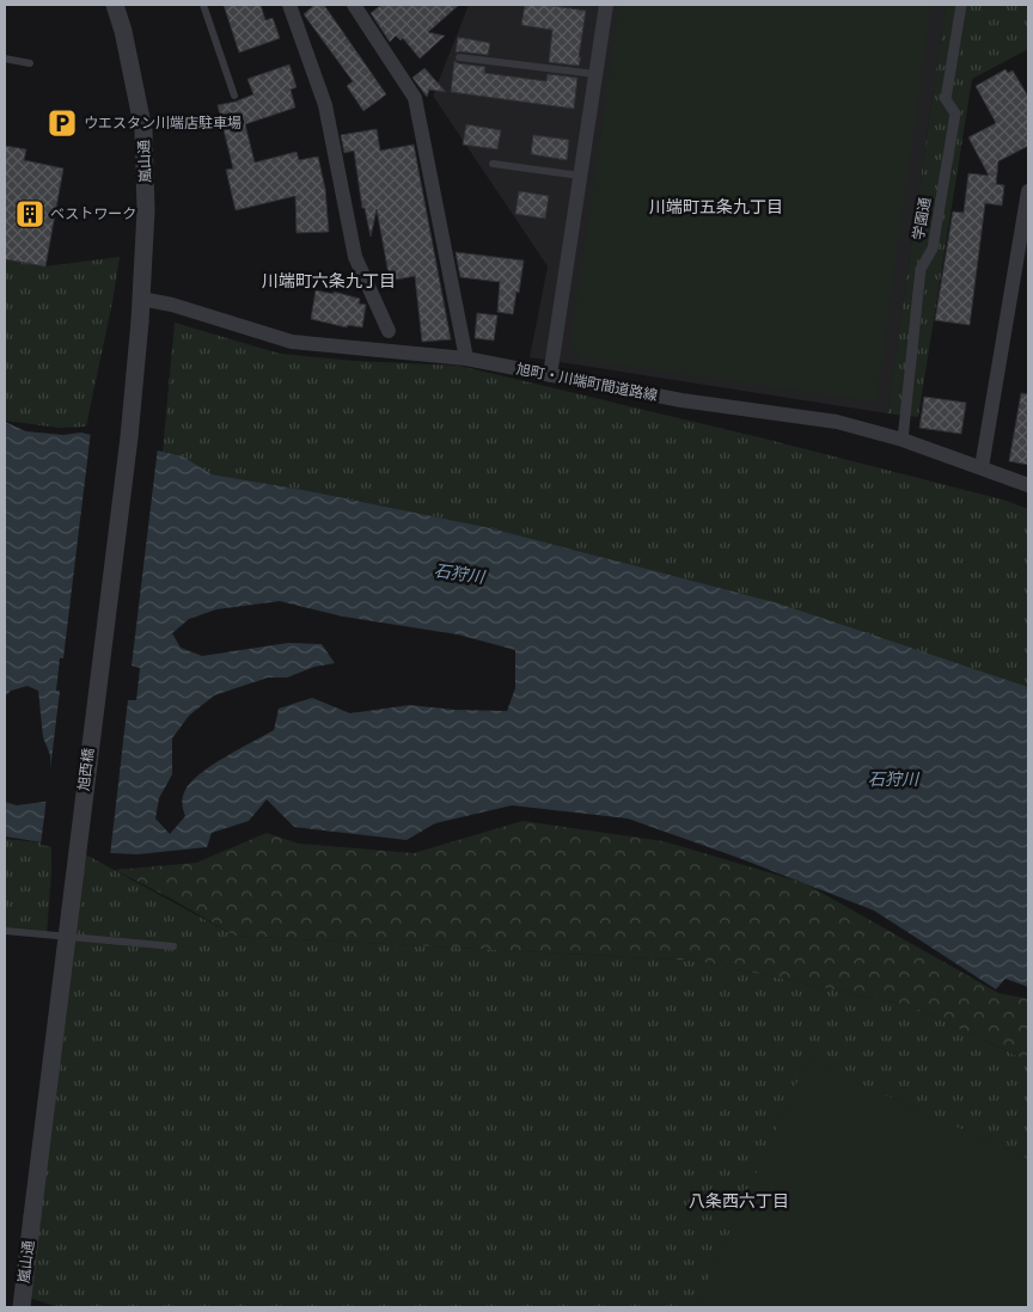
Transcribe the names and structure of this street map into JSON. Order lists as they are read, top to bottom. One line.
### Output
{"streets":{"street":["嵐山通","学園通","旭町・川端町間道路線","旭西橋"]},"crossings":[["嵐山通","旭町・川端町間道路線"],["嵐山通","旭西橋"],["学園通","旭町・川端町間道路線"]],"districts":["川端町五条九丁目","川端町六条九丁目","八条西六丁目"],"water":["石狩川"],"places":{"parking":["ウエスタン川端店駐車場"],"building":["ベストワーク"]}}
